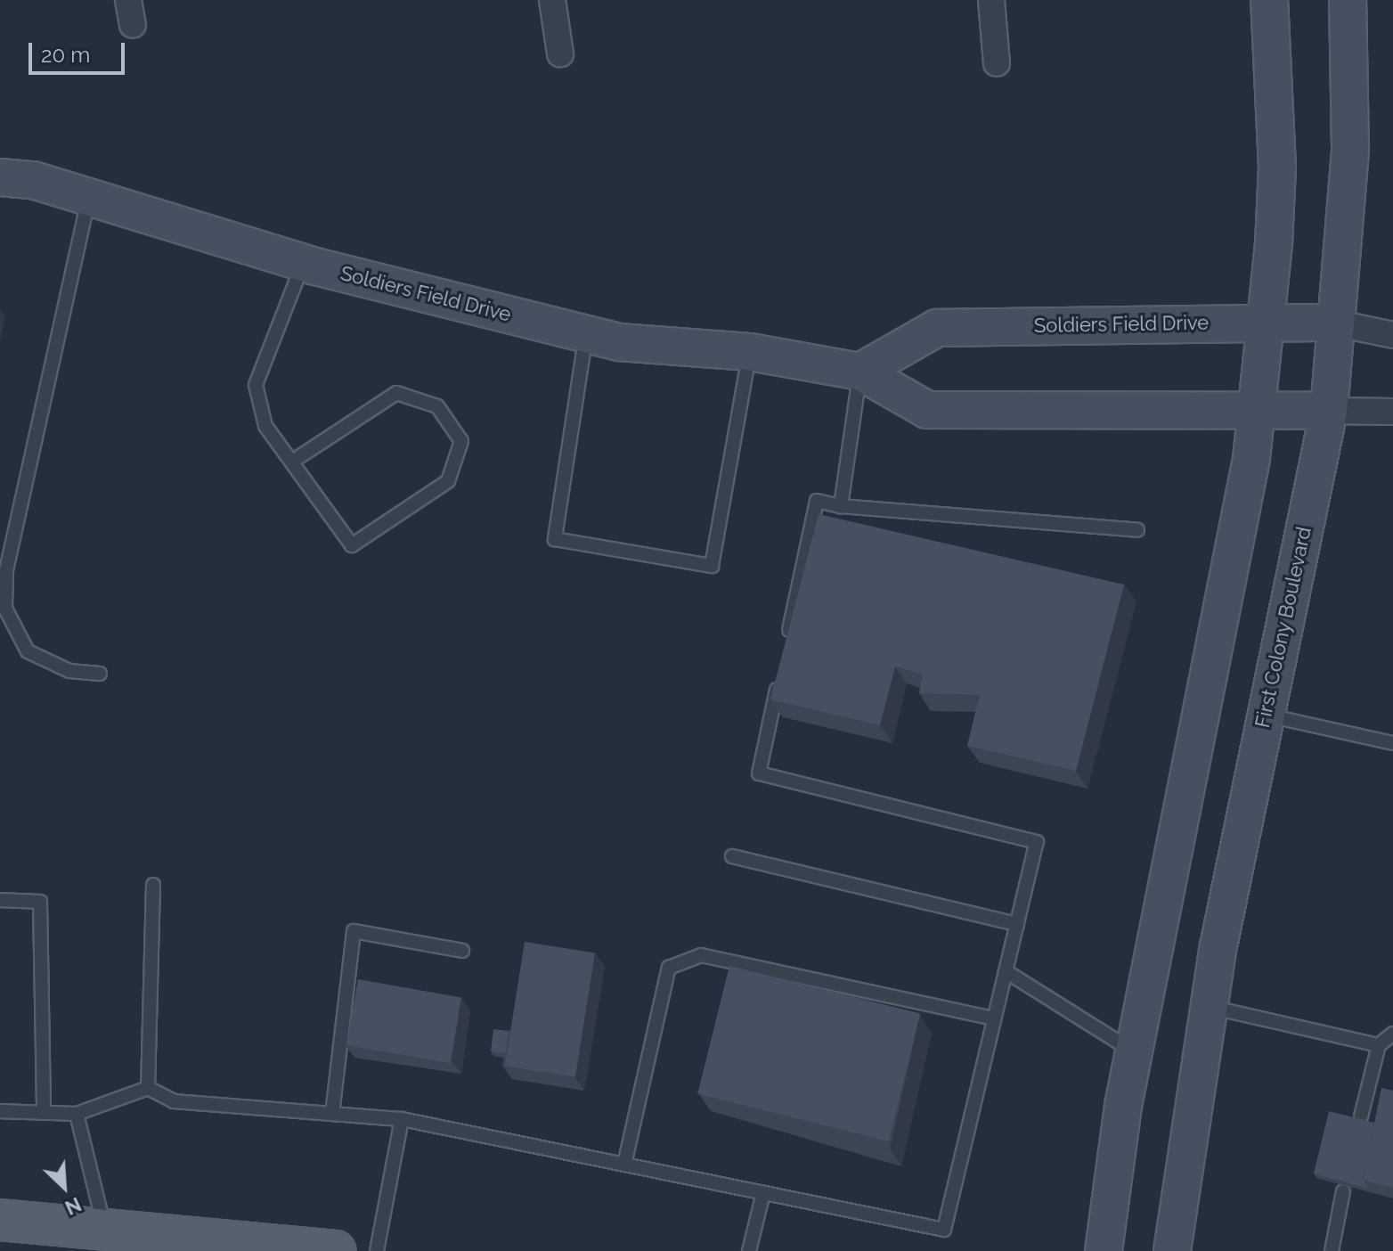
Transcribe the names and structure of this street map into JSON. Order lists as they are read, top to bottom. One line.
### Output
{"streets":{"main road":["Soldiers Field Drive","First Colony Boulevard"]},"crossings":[["Soldiers Field Drive","First Colony Boulevard"]],"scale_bar":"20 m","north":"bottom right"}
